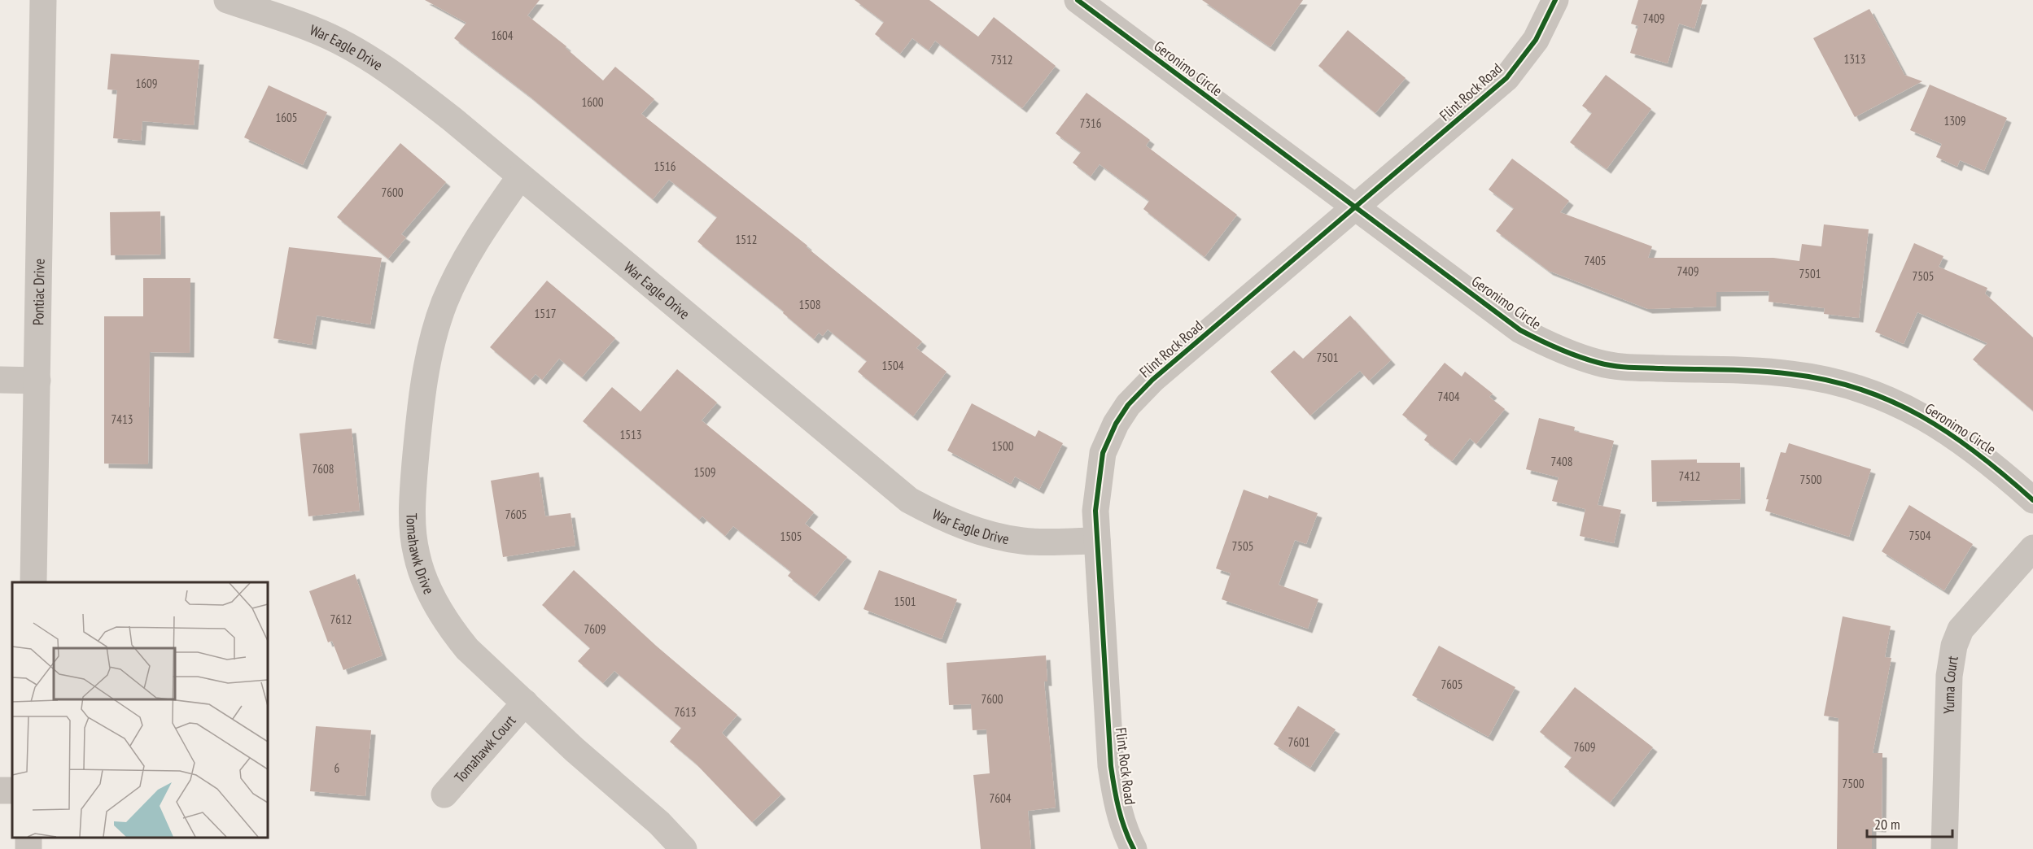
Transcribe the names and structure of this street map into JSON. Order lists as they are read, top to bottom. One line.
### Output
{"streets":{"street":["War Eagle Drive","Geronimo Circle","Flint Rock Road","Pontiac Drive","Tomahawk Drive","Yuma Court","Tomahawk Court"]},"crossings":[["War Eagle Drive","Flint Rock Road"],["War Eagle Drive","Tomahawk Drive"],["Geronimo Circle","Flint Rock Road"],["Tomahawk Drive","Tomahawk Court"]],"house_numbers":["7409","1604","1313","7312","1609","1600","1605","1309","7316","1516","7600","1512","7405","7409","7501","7505","1508","1517","7501","1504","7404","7413","1513","1500","7408","7608","1509","7412","7500","7605","7504","1505","7505","1501","7612","7609","7605","7600","7613","7601","7609","6","7500","7604"],"scale_bar":"20 m"}
